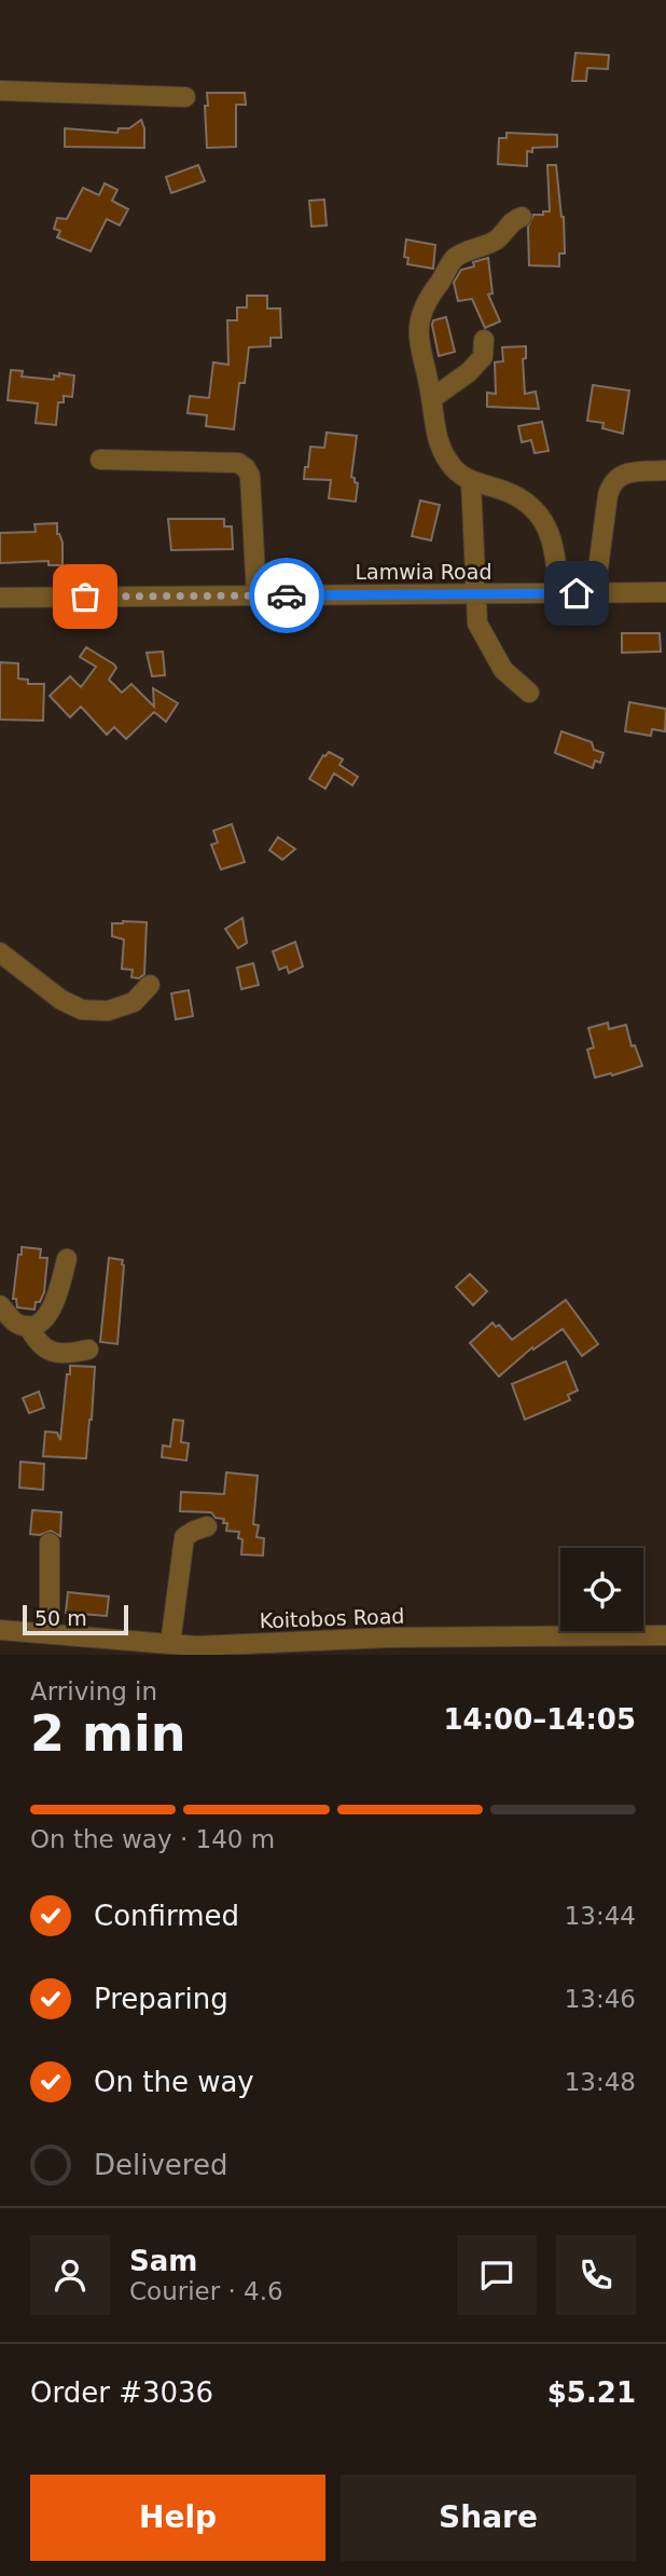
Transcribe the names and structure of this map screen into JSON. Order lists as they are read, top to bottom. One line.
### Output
{"streets":{"street":["Lamwia Road","Koitobos Road"]},"scale_bar":"50 m","page":{"scale":"50 m","heading":["2 min","Arriving in","14:00–14:05"],"panel":["Sam","Courier · 4.6","Order #3036","$5.21"],"bar":"On the way · 140 m","list":[["Confirmed","13:44"],["Preparing","13:46"],["On the way","13:48"],"Delivered"],"buttons":["Help","Share"]}}
